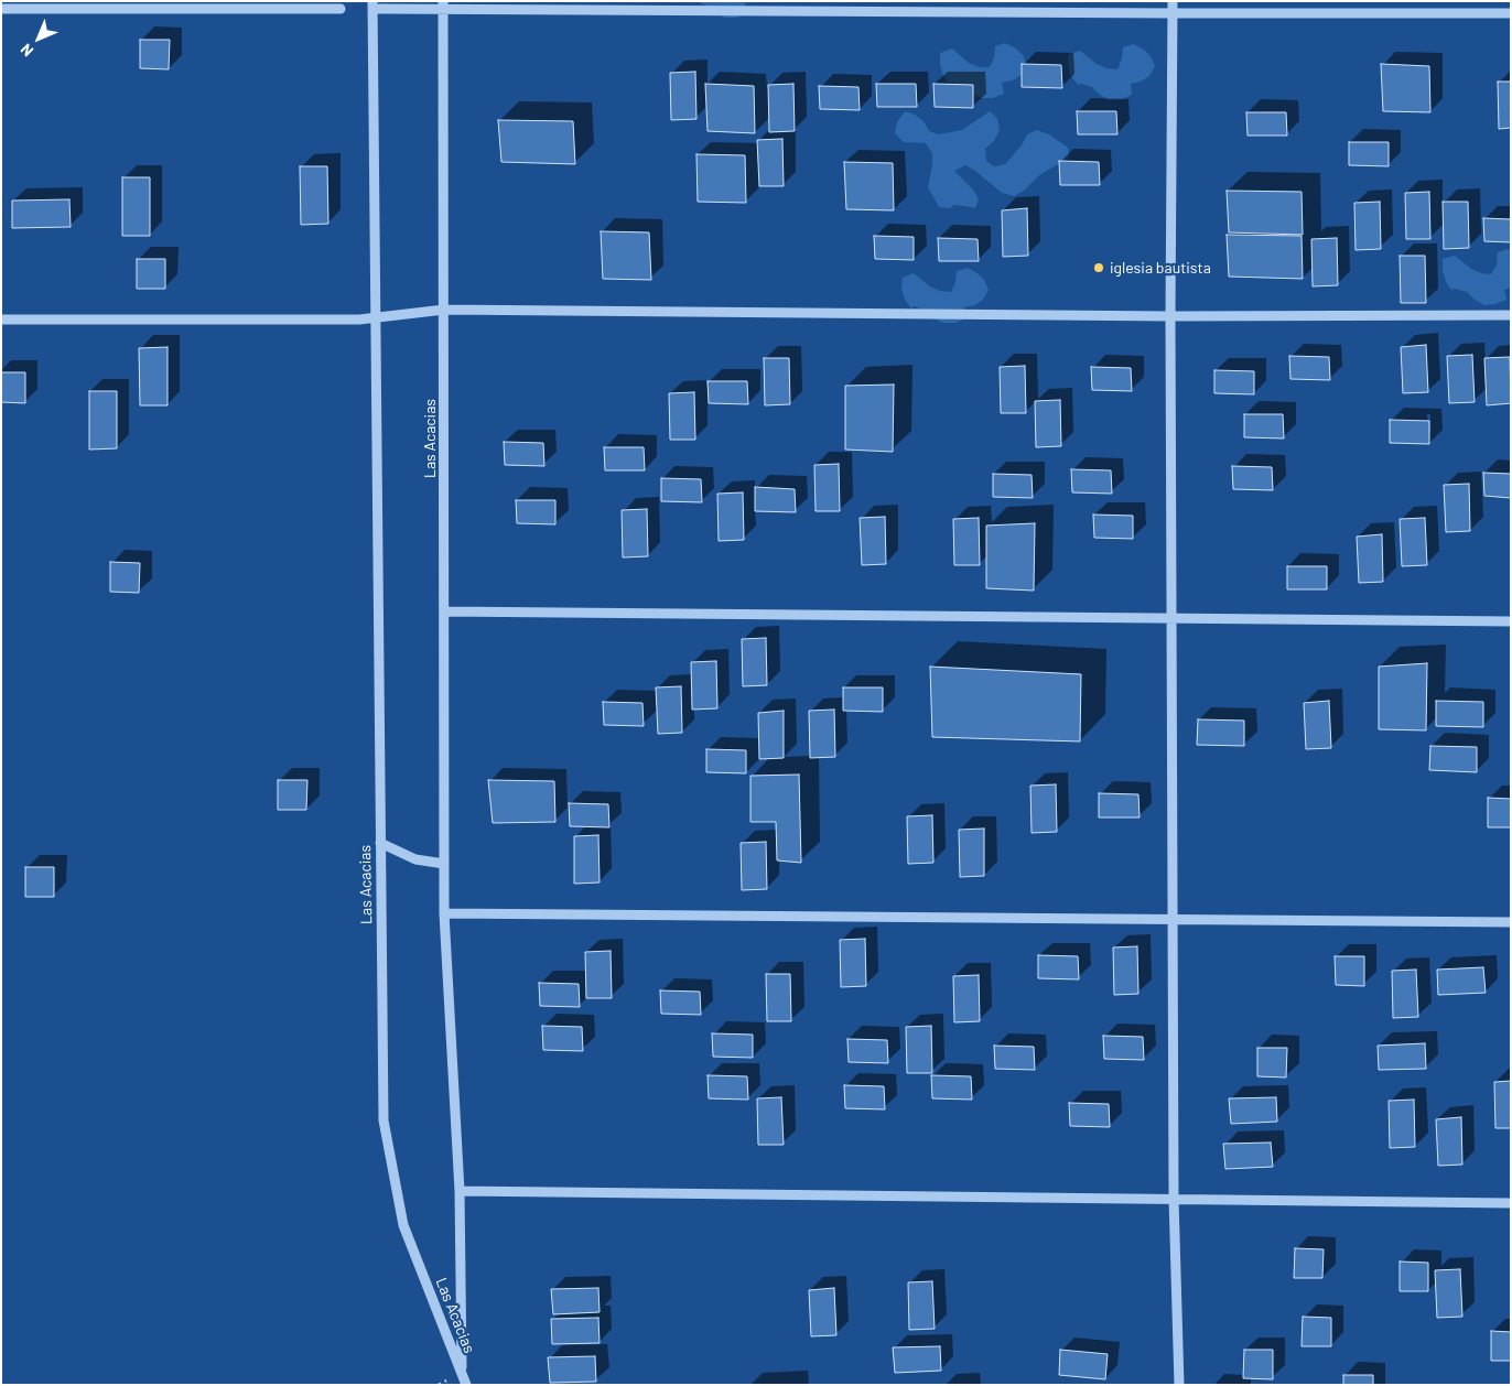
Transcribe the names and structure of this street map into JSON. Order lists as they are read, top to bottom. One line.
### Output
{"streets":{"street":["Las Acacias"]},"places":["iglesia bautista"],"north":"bottom left"}
